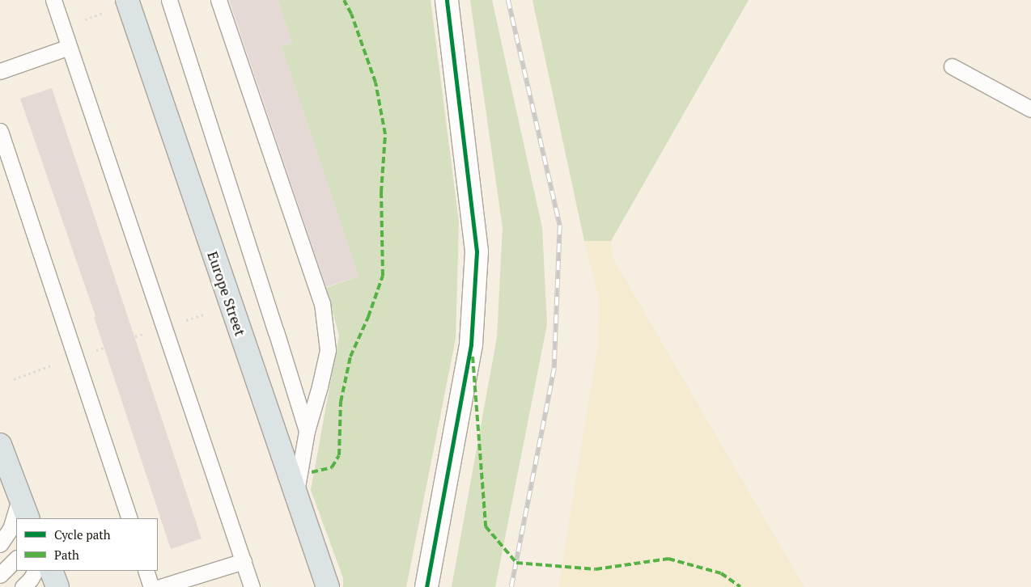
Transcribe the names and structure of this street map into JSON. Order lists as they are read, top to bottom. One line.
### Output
{"streets":{"main road":["Europe Street"]},"legend":["Cycle path","Path"]}
